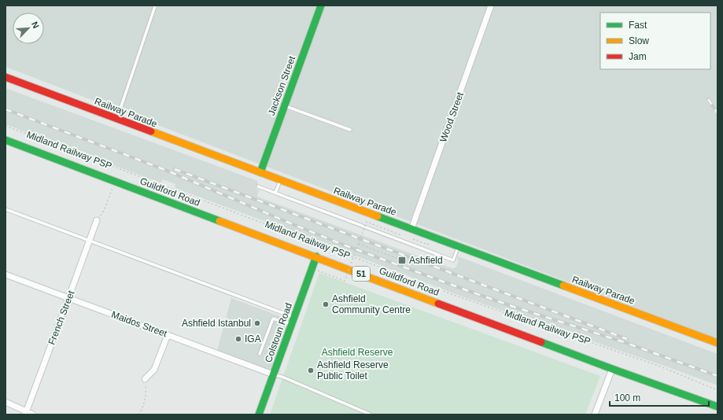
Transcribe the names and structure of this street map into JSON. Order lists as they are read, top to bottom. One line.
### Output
{"streets":{"main road":["Jackson Street","Railway Parade","Guildford Road","51","Colstoun Road"],"street":["Wood Street","French Street","Maidos Street"],"path":["Midland Railway PSP"]},"crossings":[["Jackson Street","Railway Parade"],["Railway Parade","Wood Street"],["Guildford Road","Colstoun Road"],["French Street","Maidos Street"],["Maidos Street","Colstoun Road"]],"parks":["Ashfield Reserve"],"places":{"transit":["Ashfield"],"other":["Ashfield Community Centre","Ashfield Istanbul","IGA","Ashfield Reserve Public Toilet"]},"legend":["Fast","Slow","Jam"],"scale_bar":"100 m","north":"top right"}
